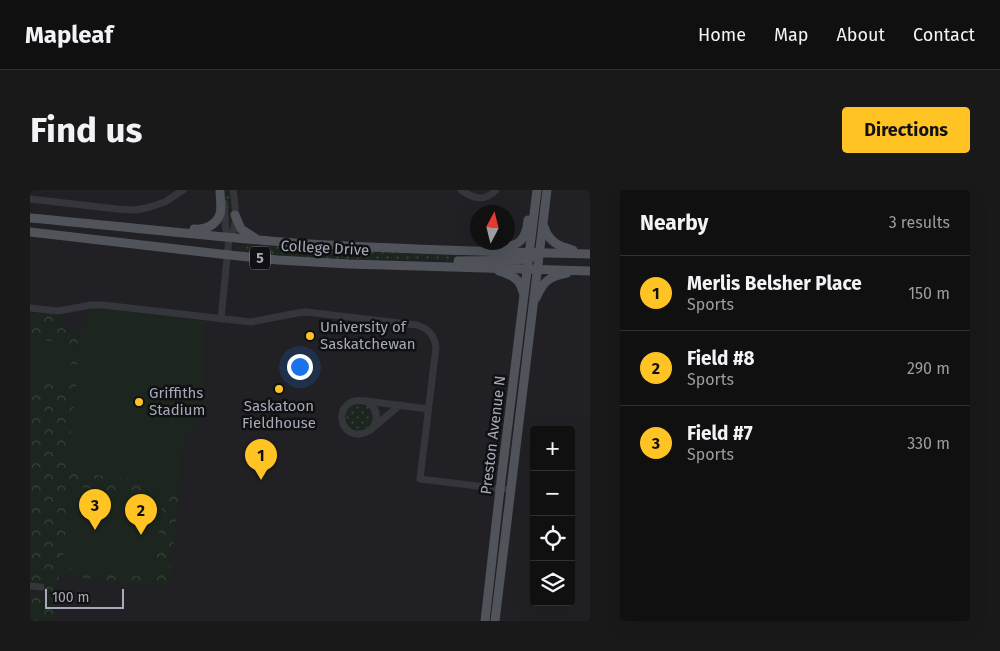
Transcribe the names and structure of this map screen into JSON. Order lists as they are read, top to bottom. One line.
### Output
{"streets":{"main road":["College Drive","5","Preston Avenue N"]},"crossings":[["College Drive","Preston Avenue N"]],"places":["University of Saskatchewan","Saskatoon Fieldhouse","Griffiths Stadium"],"scale_bar":"100 m","north":"top","page":{"header":"Mapleaf","nav":["Home","Map","About","Contact"],"buttons":"Directions","title":"Find us","heading":["Nearby","3 results"],"list":[{"mark":"1","name":"Merlis Belsher Place","note":"Sports","value":"150 m"},{"mark":"2","name":"Field #8","note":"Sports","value":"290 m"},{"mark":"3","name":"Field #7","note":"Sports","value":"330 m"}],"map_buttons":["+","−"],"pins":["1","3","2"],"scale":"100 m"}}
